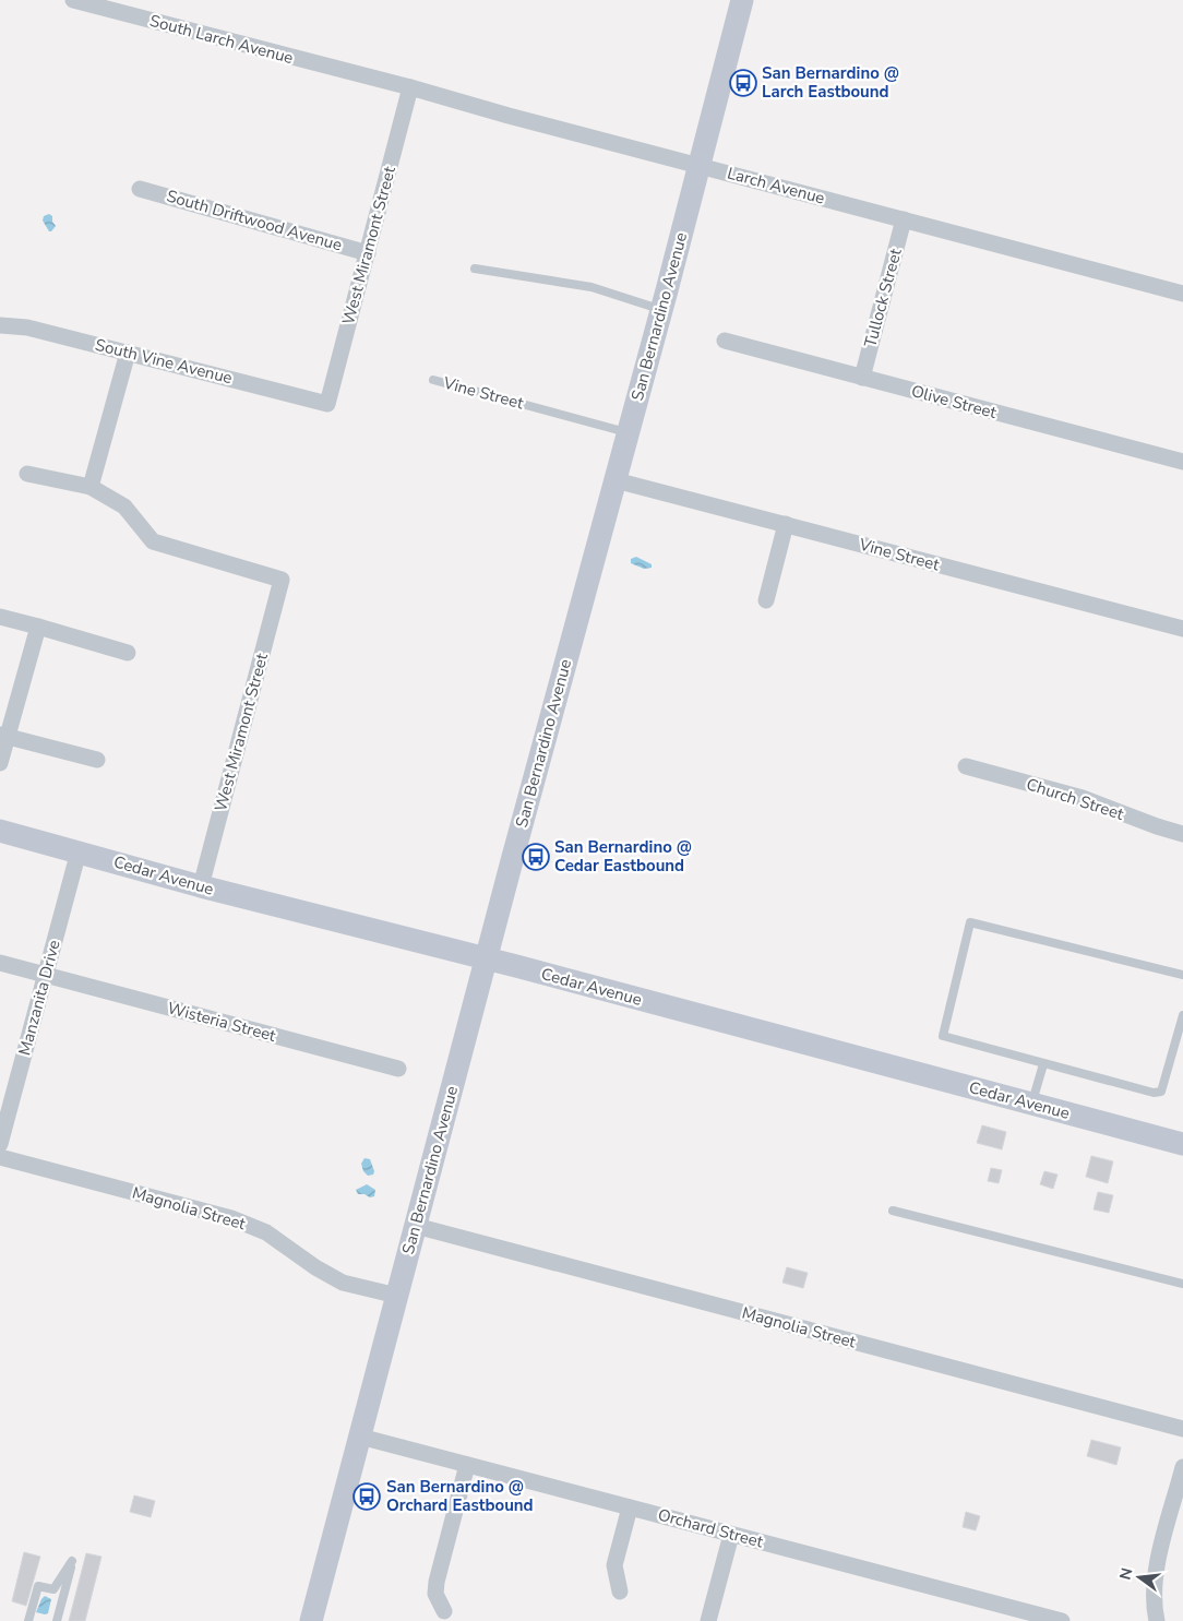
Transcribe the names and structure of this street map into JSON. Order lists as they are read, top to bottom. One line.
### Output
{"streets":{"main road":["San Bernardino Avenue","Cedar Avenue"],"street":["South Larch Avenue","Larch Avenue","South Driftwood Avenue","West Miramont Street","Tullock Street","South Vine Avenue","Vine Street","Olive Street","Church Street","Manzanita Drive","Wisteria Street","Magnolia Street","Orchard Street"]},"crossings":[["South Larch Avenue","Larch Avenue"],["Larch Avenue","West Miramont Street"],["Larch Avenue","Tullock Street"],["Larch Avenue","San Bernardino Avenue"],["South Driftwood Avenue","West Miramont Street"],["West Miramont Street","South Vine Avenue"],["West Miramont Street","Cedar Avenue"],["Tullock Street","Olive Street"],["San Bernardino Avenue","Vine Street"],["San Bernardino Avenue","Cedar Avenue"],["San Bernardino Avenue","Magnolia Street"],["San Bernardino Avenue","Orchard Street"],["Cedar Avenue","Manzanita Drive"],["Manzanita Drive","Wisteria Street"]],"places":{"bus stop":["San Bernardino @ Larch Eastbound","San Bernardino @ Cedar Eastbound","San Bernardino @ Orchard Eastbound"]},"north":"left"}
